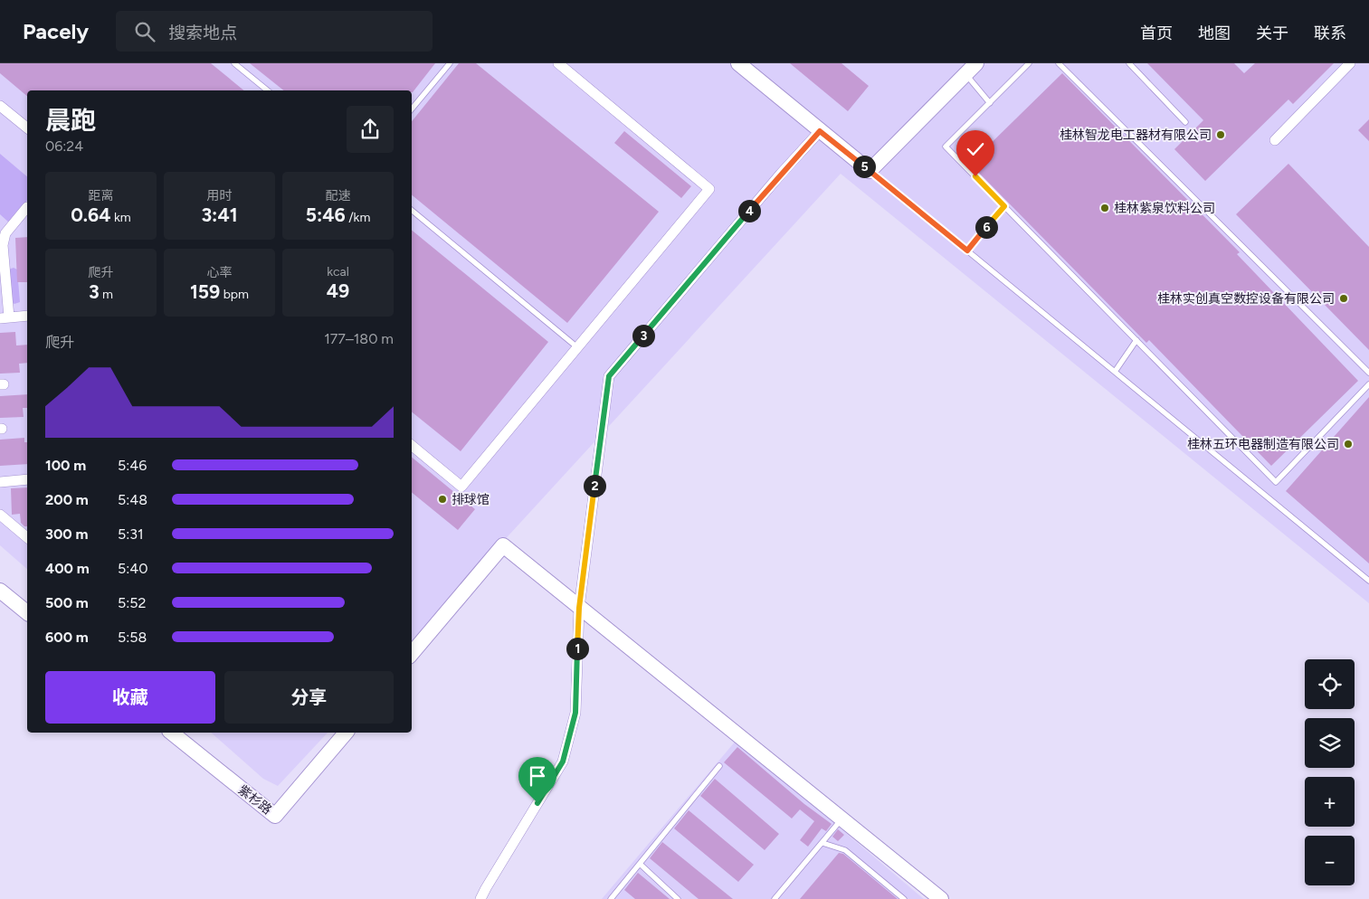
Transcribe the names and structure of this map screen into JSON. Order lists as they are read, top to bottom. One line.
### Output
{"streets":{"main road":["紫杉路"]},"places":["桂林智龙电工器材有限公司","桂林紫泉饮料公司","桂林实创真空数控设备有限公司","桂林五环电器制造有限公司","排球馆"],"page":{"header":"Pacely","search":"搜索地点","nav":["首页","地图","关于","联系"],"heading":["晨跑","06:24"],"pins":["5","4","6","3","2","1"],"stats":[["距离","0.64 km"],["用时","3:41"],["配速","5:46 /km"],["爬升","3 m"],["心率","159 bpm"],["kcal","49"]],"chart":["爬升","177–180 m"],"list":[{"name":"100 m","note":"5:46"},{"name":"200 m","note":"5:48"},{"name":"300 m","note":"5:31"},{"name":"400 m","note":"5:40"},{"name":"500 m","note":"5:52"},{"name":"600 m","note":"5:58"}],"map_buttons":["+","−"],"buttons":["收藏","分享"]}}
